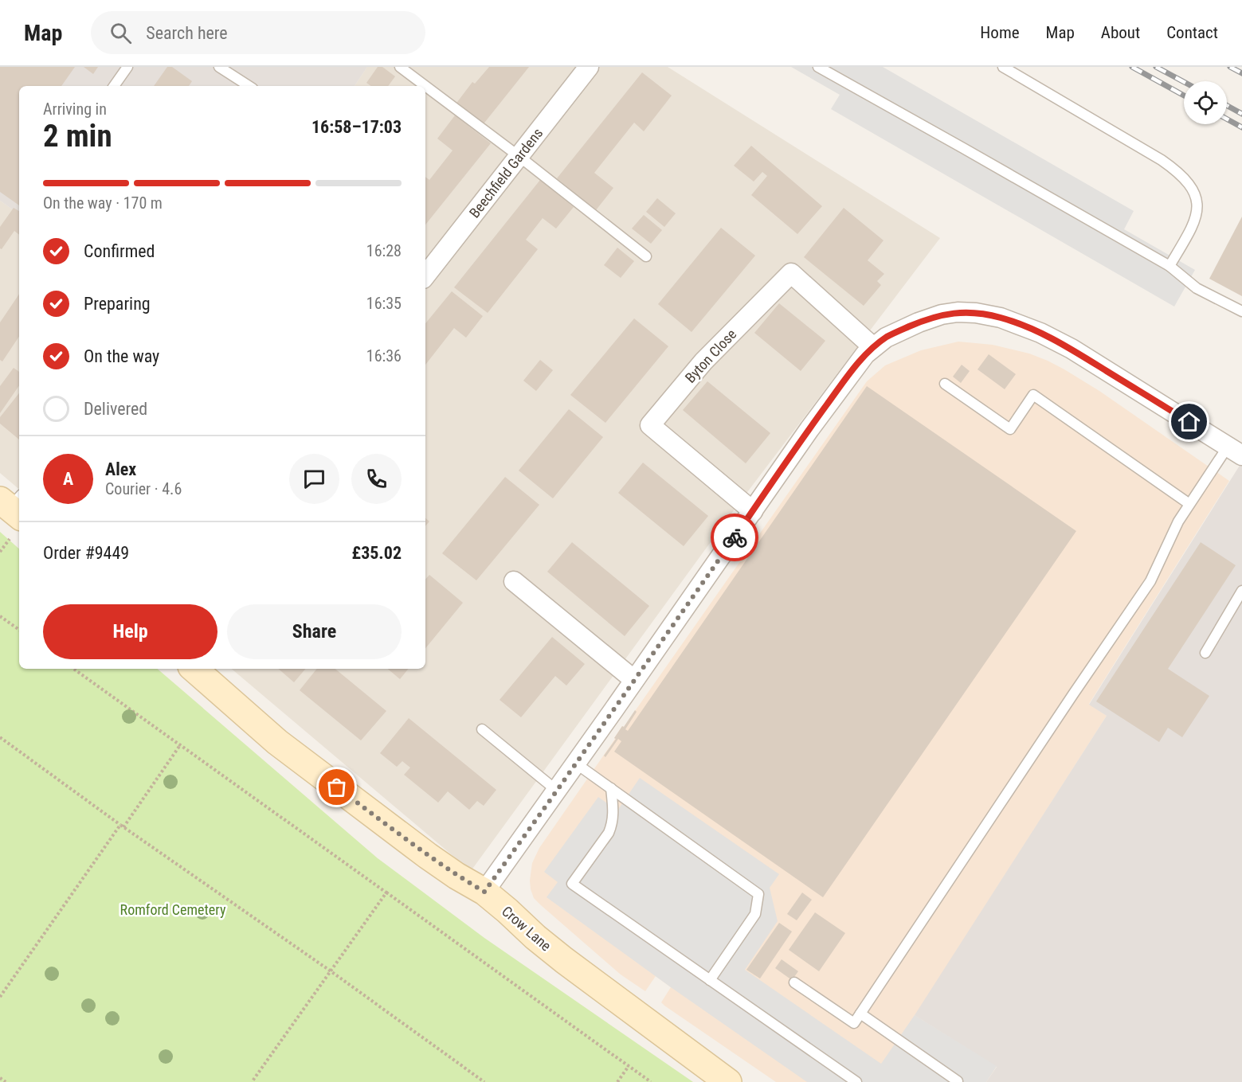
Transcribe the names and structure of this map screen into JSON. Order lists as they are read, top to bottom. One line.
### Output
{"streets":{"street":["Beechfield Gardens","Byton Close","Crow Lane"]},"parks":["Romford Cemetery"],"page":{"header":"Map","search":"Search here","nav":["Home","Map","About","Contact"],"heading":["2 min","Arriving in","16:58–17:03"],"panel":["Alex","Courier · 4.6","Order #9449","£35.02"],"bar":"On the way · 170 m","list":[["Confirmed","16:28"],["Preparing","16:35"],["On the way","16:36"],"Delivered"],"round":"A","buttons":["Help","Share"]}}
